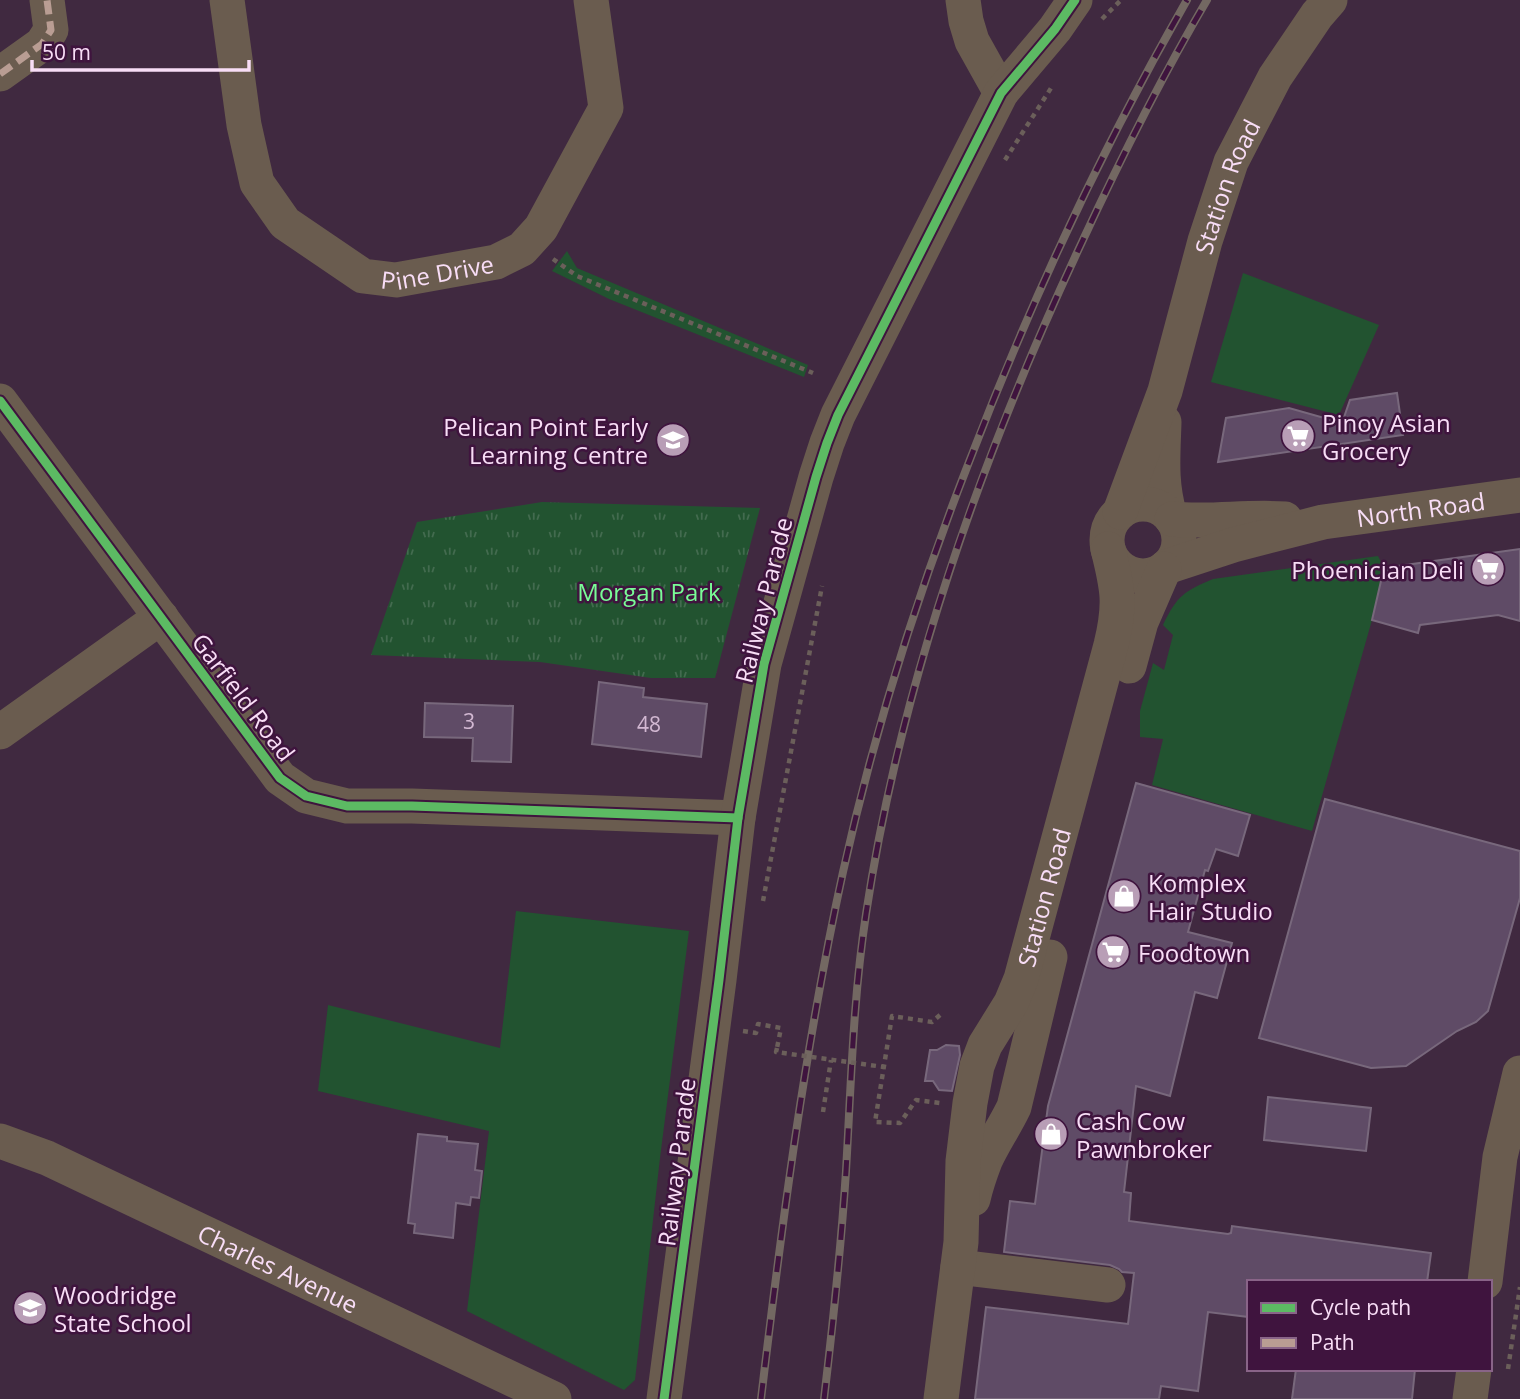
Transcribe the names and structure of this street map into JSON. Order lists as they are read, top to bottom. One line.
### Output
{"streets":{"street":["Station Road","Pine Drive","North Road","Railway Parade","Garfield Road","Charles Avenue"]},"crossings":[["Station Road","North Road"],["Railway Parade","Garfield Road"]],"parks":["Morgan Park"],"places":{"supermarket":["Pinoy Asian Grocery","Phoenician Deli","Foodtown"],"school or university":["Pelican Point Early Learning Centre","Woodridge State School"],"shop":["Komplex Hair Studio","Cash Cow Pawnbroker"]},"house_numbers":["3","48"],"legend":["Cycle path","Path"],"scale_bar":"50 m"}
